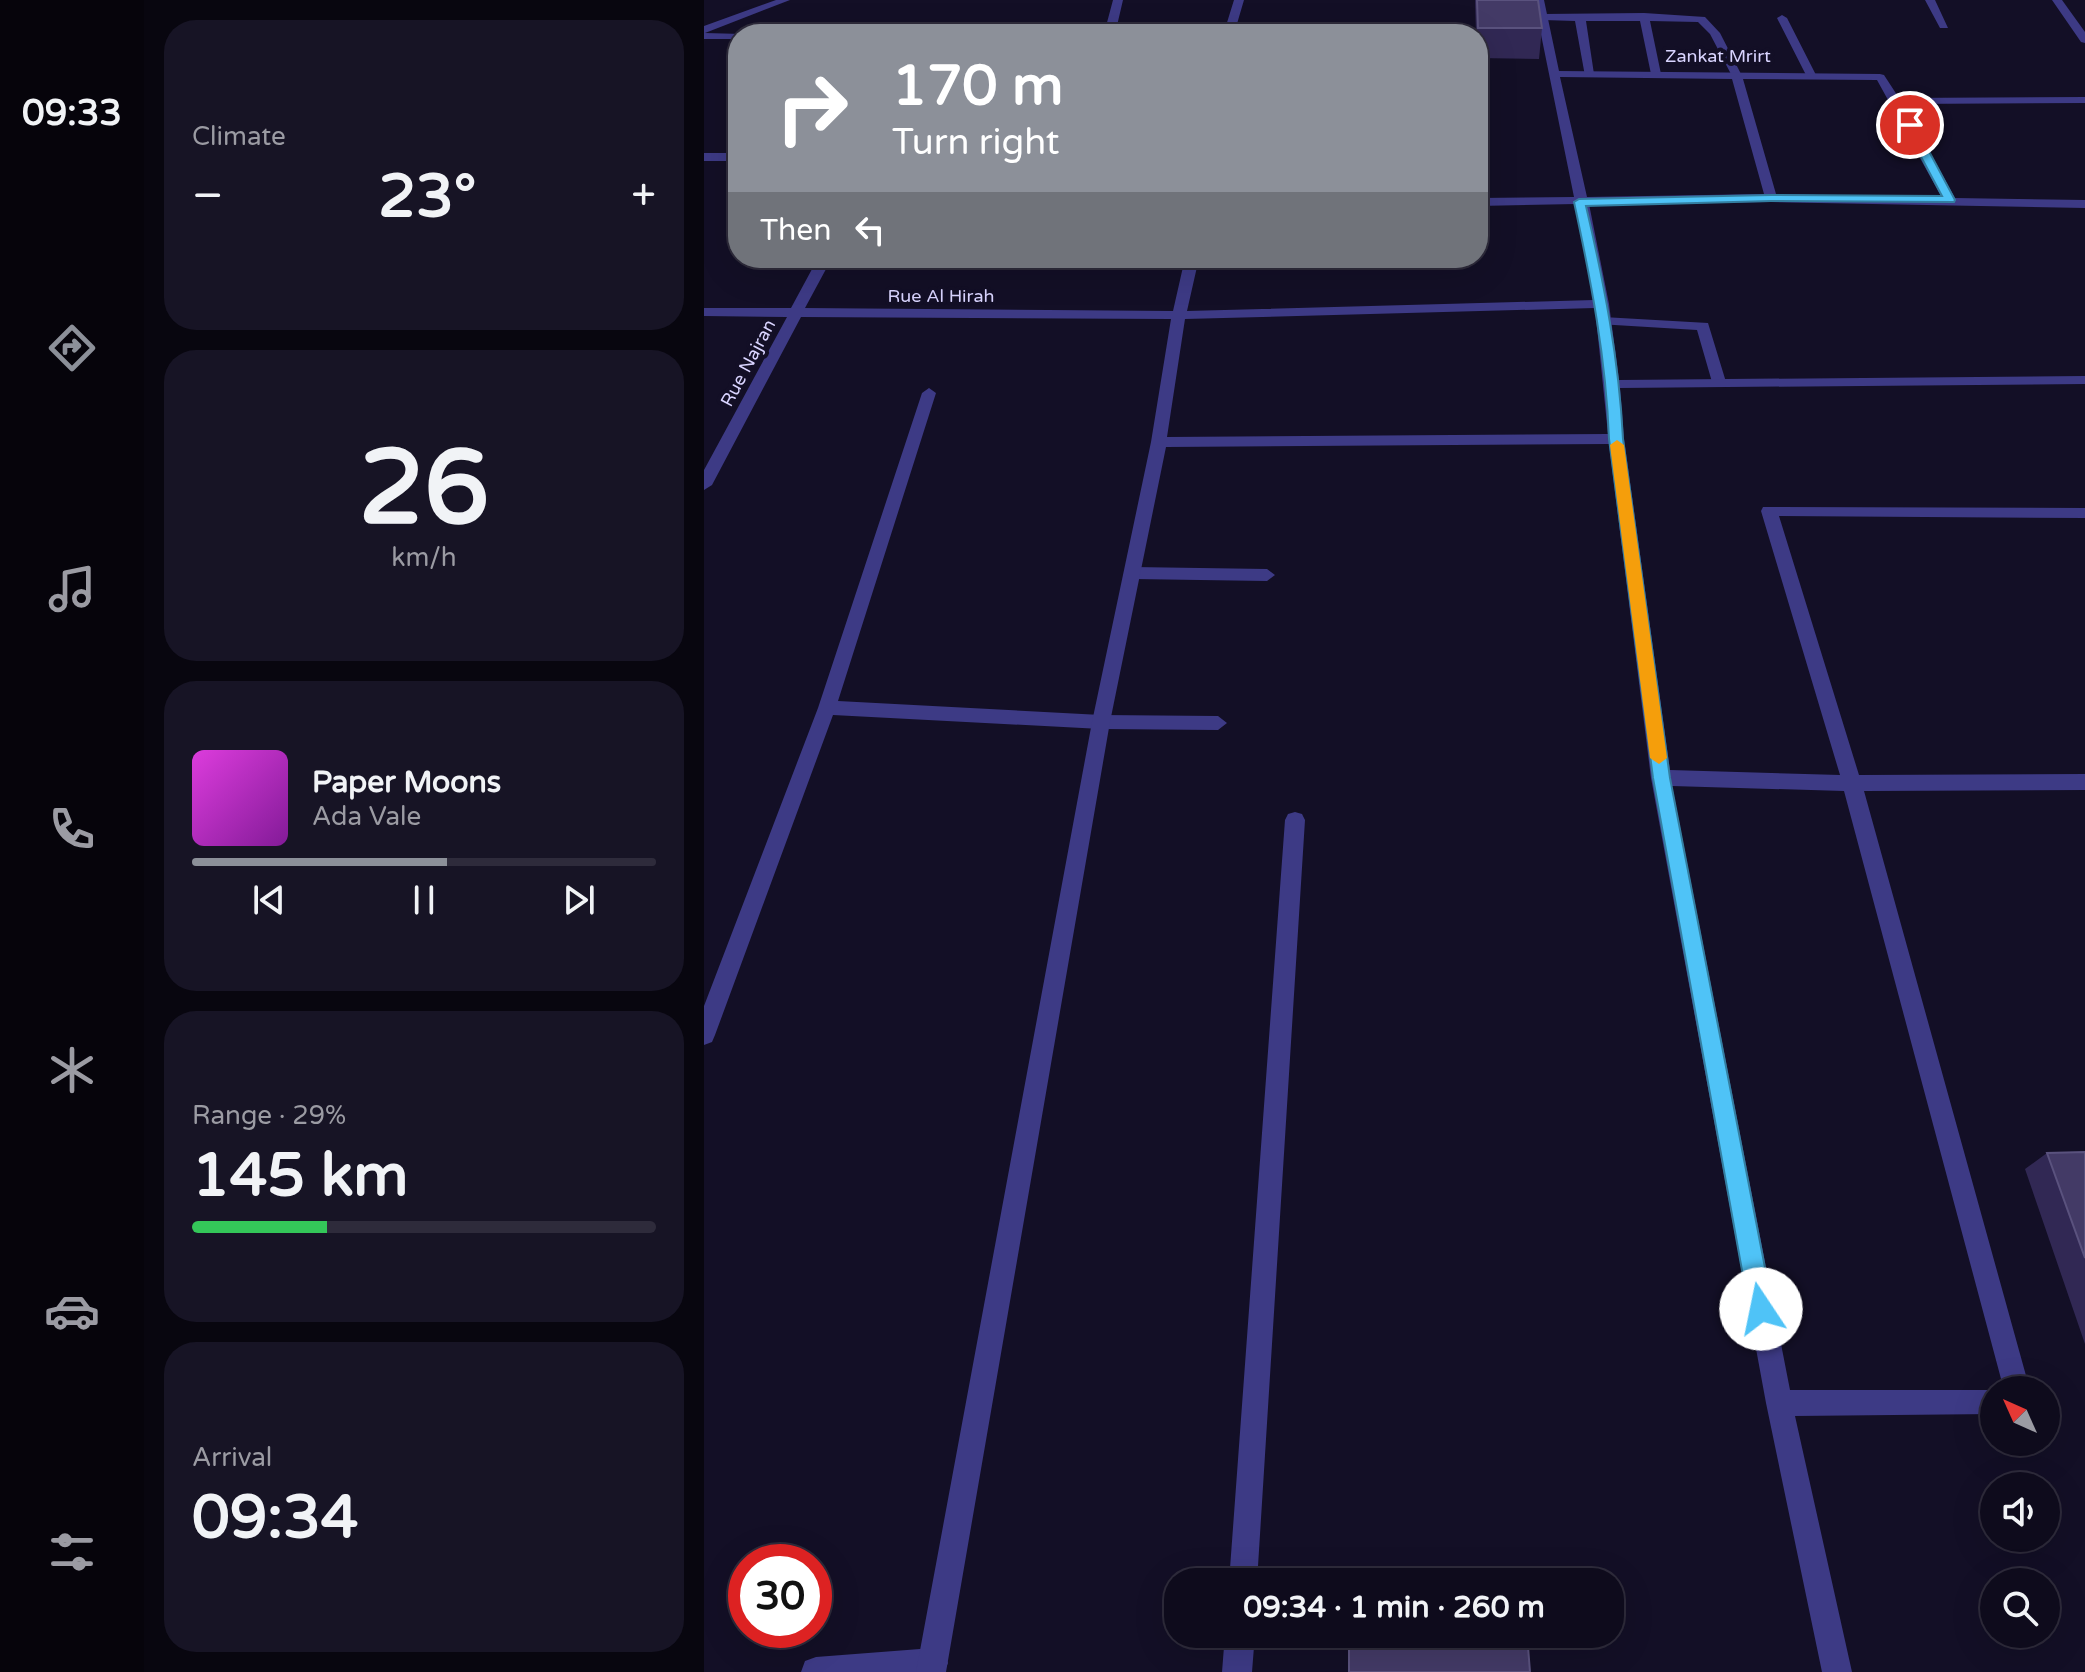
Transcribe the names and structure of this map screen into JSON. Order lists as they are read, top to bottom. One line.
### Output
{"streets":{"street":["Zankat Mrirt","Rue Al Hirah","Rue Najran"]},"crossings":[["Rue Al Hirah","Rue Najran"]],"north":"top left","page":{"tabs":"09:33","tile":["Climate",["26","km/h"],["Range · 29%","145 km"],["Arrival","09:34"]],"turn":["170 m","Turn right"],"heat":["−","23°","+"],"then":"Then","song":["Paper Moons","Ada Vale"],"limit":"30","trip":"09:34 · 1 min · 260 m"}}
